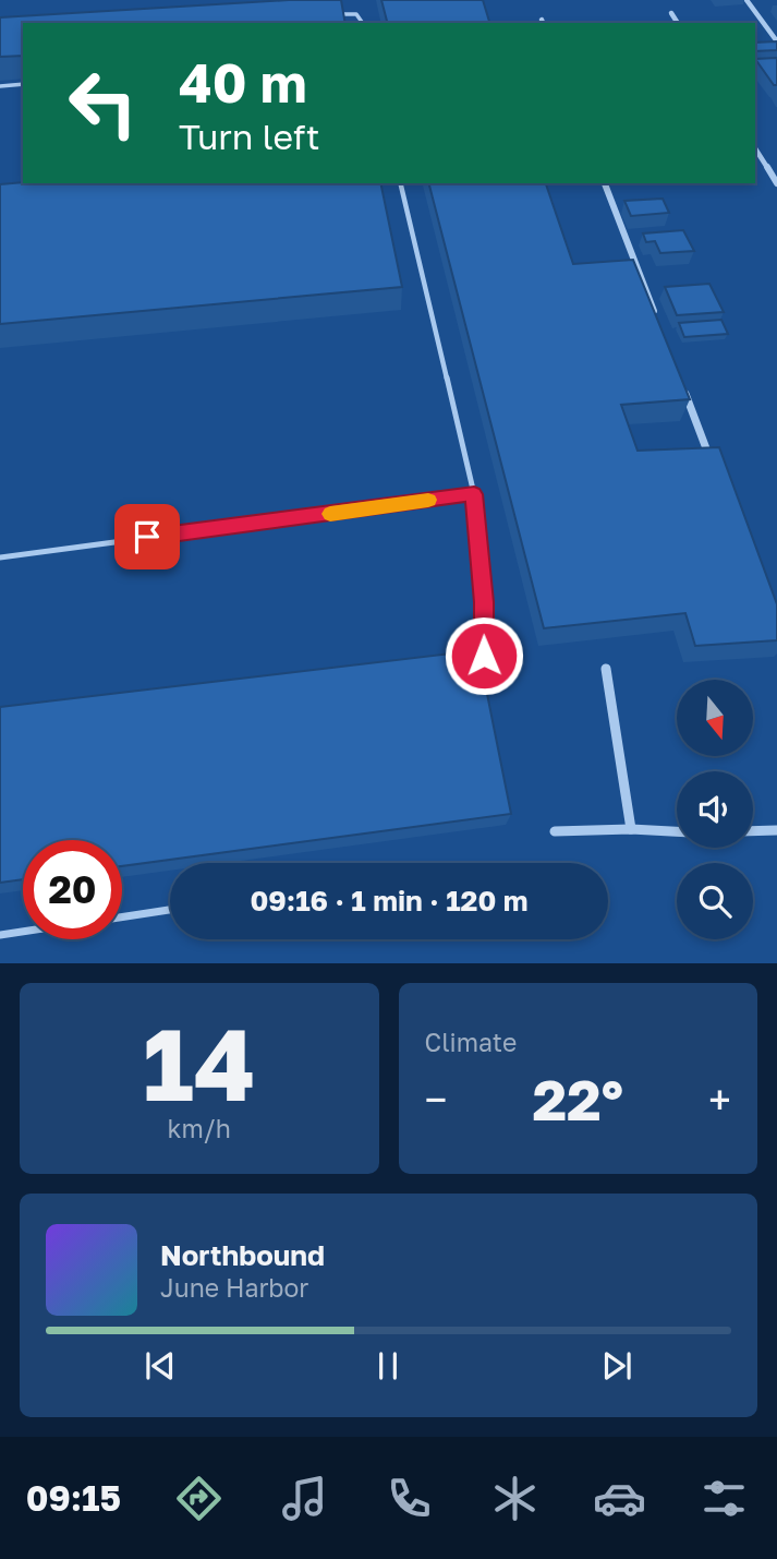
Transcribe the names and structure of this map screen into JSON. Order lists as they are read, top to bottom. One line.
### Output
{"north":"bottom","page":{"turn":["40 m","Turn left"],"limit":"20","trip":"09:16 · 1 min · 120 m","tile":[["14","km/h"],"Climate"],"heat":["−","22°","+"],"song":["Northbound","June Harbor"],"tabs":"09:15"}}
